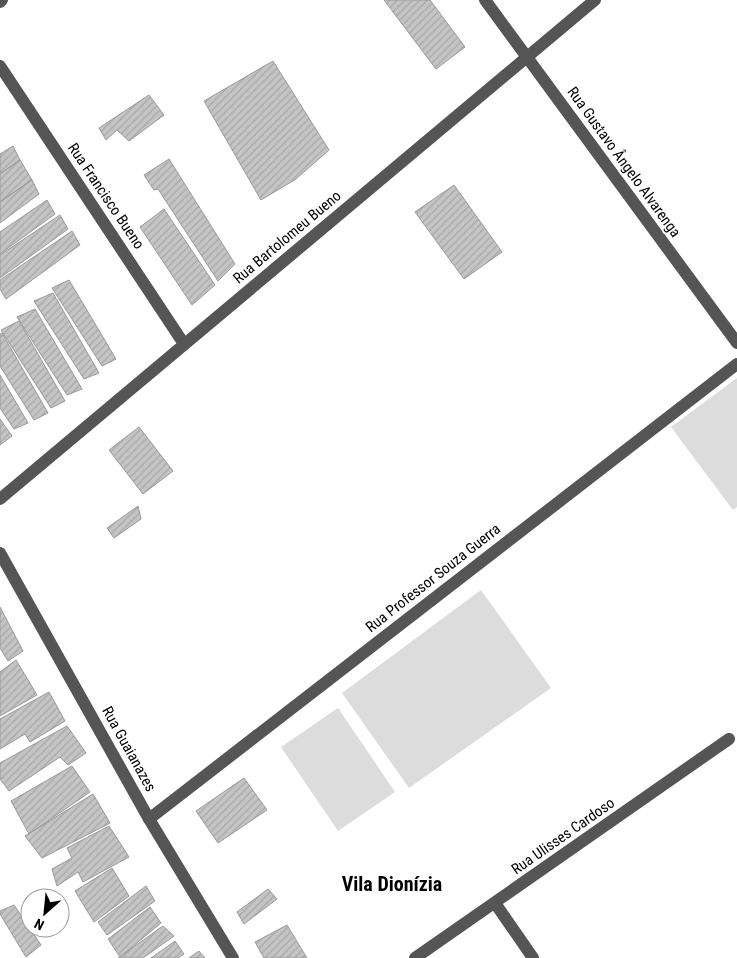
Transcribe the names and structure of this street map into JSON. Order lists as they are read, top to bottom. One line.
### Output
{"streets":{"street":["Rua Gustavo Ângelo Alvarenga","Rua Francisco Bueno","Rua Bartolomeu Bueno","Rua Professor Souza Guerra","Rua Guaianazes","Rua Ulisses Cardoso"]},"crossings":[["Rua Gustavo Ângelo Alvarenga","Rua Bartolomeu Bueno"],["Rua Francisco Bueno","Rua Bartolomeu Bueno"],["Rua Professor Souza Guerra","Rua Guaianazes"]],"districts":["Vila Dionízia"],"north":"bottom left"}
